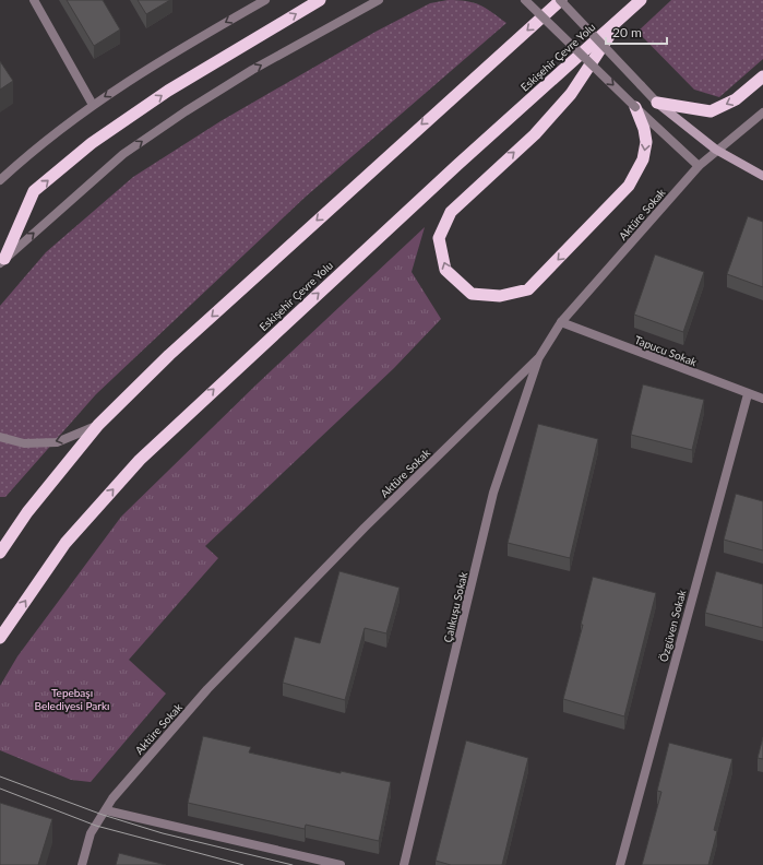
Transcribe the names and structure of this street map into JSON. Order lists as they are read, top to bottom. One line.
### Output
{"streets":{"highway":["Eskişehir Çevre Yolu"],"street":["Aktüre Sokak","Tapucu Sokak","Çalıkuşu Sokak","Özgüven Sokak"]},"crossings":[["Aktüre Sokak","Tapucu Sokak"],["Aktüre Sokak","Çalıkuşu Sokak"],["Tapucu Sokak","Özgüven Sokak"]],"parks":["Tepebaşı Belediyesi Parkı"],"scale_bar":"20 m"}
